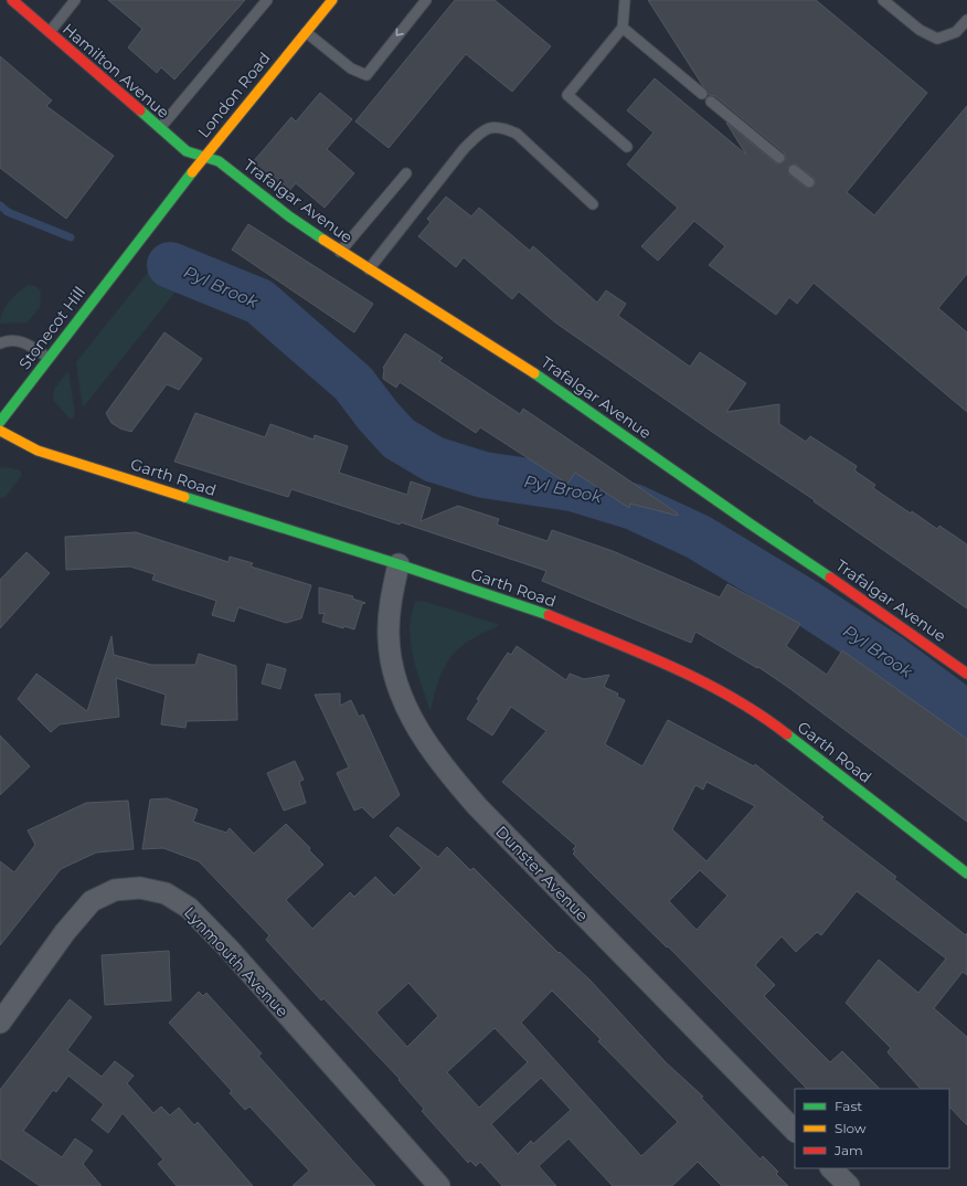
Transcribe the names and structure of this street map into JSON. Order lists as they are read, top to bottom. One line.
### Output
{"streets":{"main road":["Hamilton Avenue","London Road","Trafalgar Avenue","Stonecot Hill","Garth Road"],"street":["Dunster Avenue","Lynmouth Avenue"]},"crossings":[["Hamilton Avenue","London Road"],["Hamilton Avenue","Trafalgar Avenue"],["London Road","Trafalgar Avenue"],["London Road","Stonecot Hill"],["Garth Road","Dunster Avenue"]],"water":["Pyl Brook"],"legend":["Fast","Slow","Jam"]}
